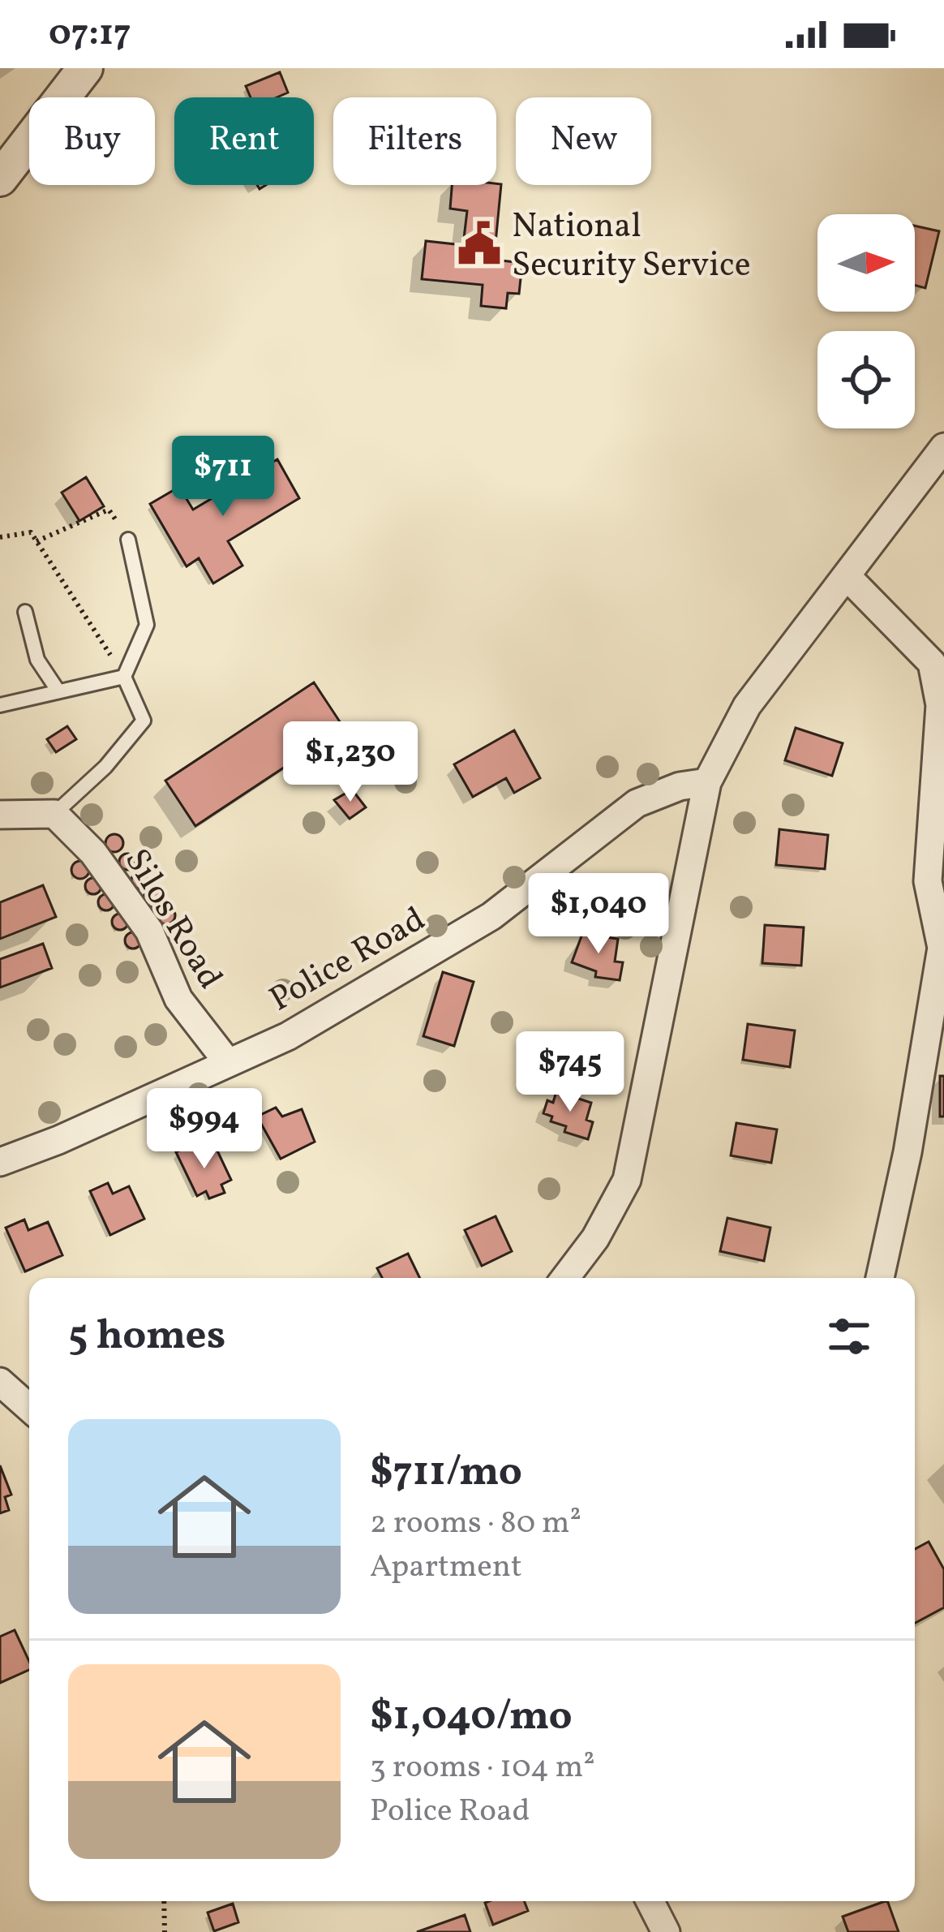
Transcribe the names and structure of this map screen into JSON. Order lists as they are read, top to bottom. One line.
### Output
{"streets":{"street":["Silos Road","Police Road"]},"crossings":[["Silos Road","Police Road"]],"places":{"public building":["National Security Service"]},"north":"right","page":{"status":"07:17","chip":["Buy","Rent","Filters","New"],"price":["$711","$1,230","$1,040","$745","$994"],"heading":"5 homes","list":[{"name":"$711/mo","note":"2 rooms · 80 m² · Apartment"},{"name":"$1,040/mo","note":"3 rooms · 104 m² · Police Road"}]}}
